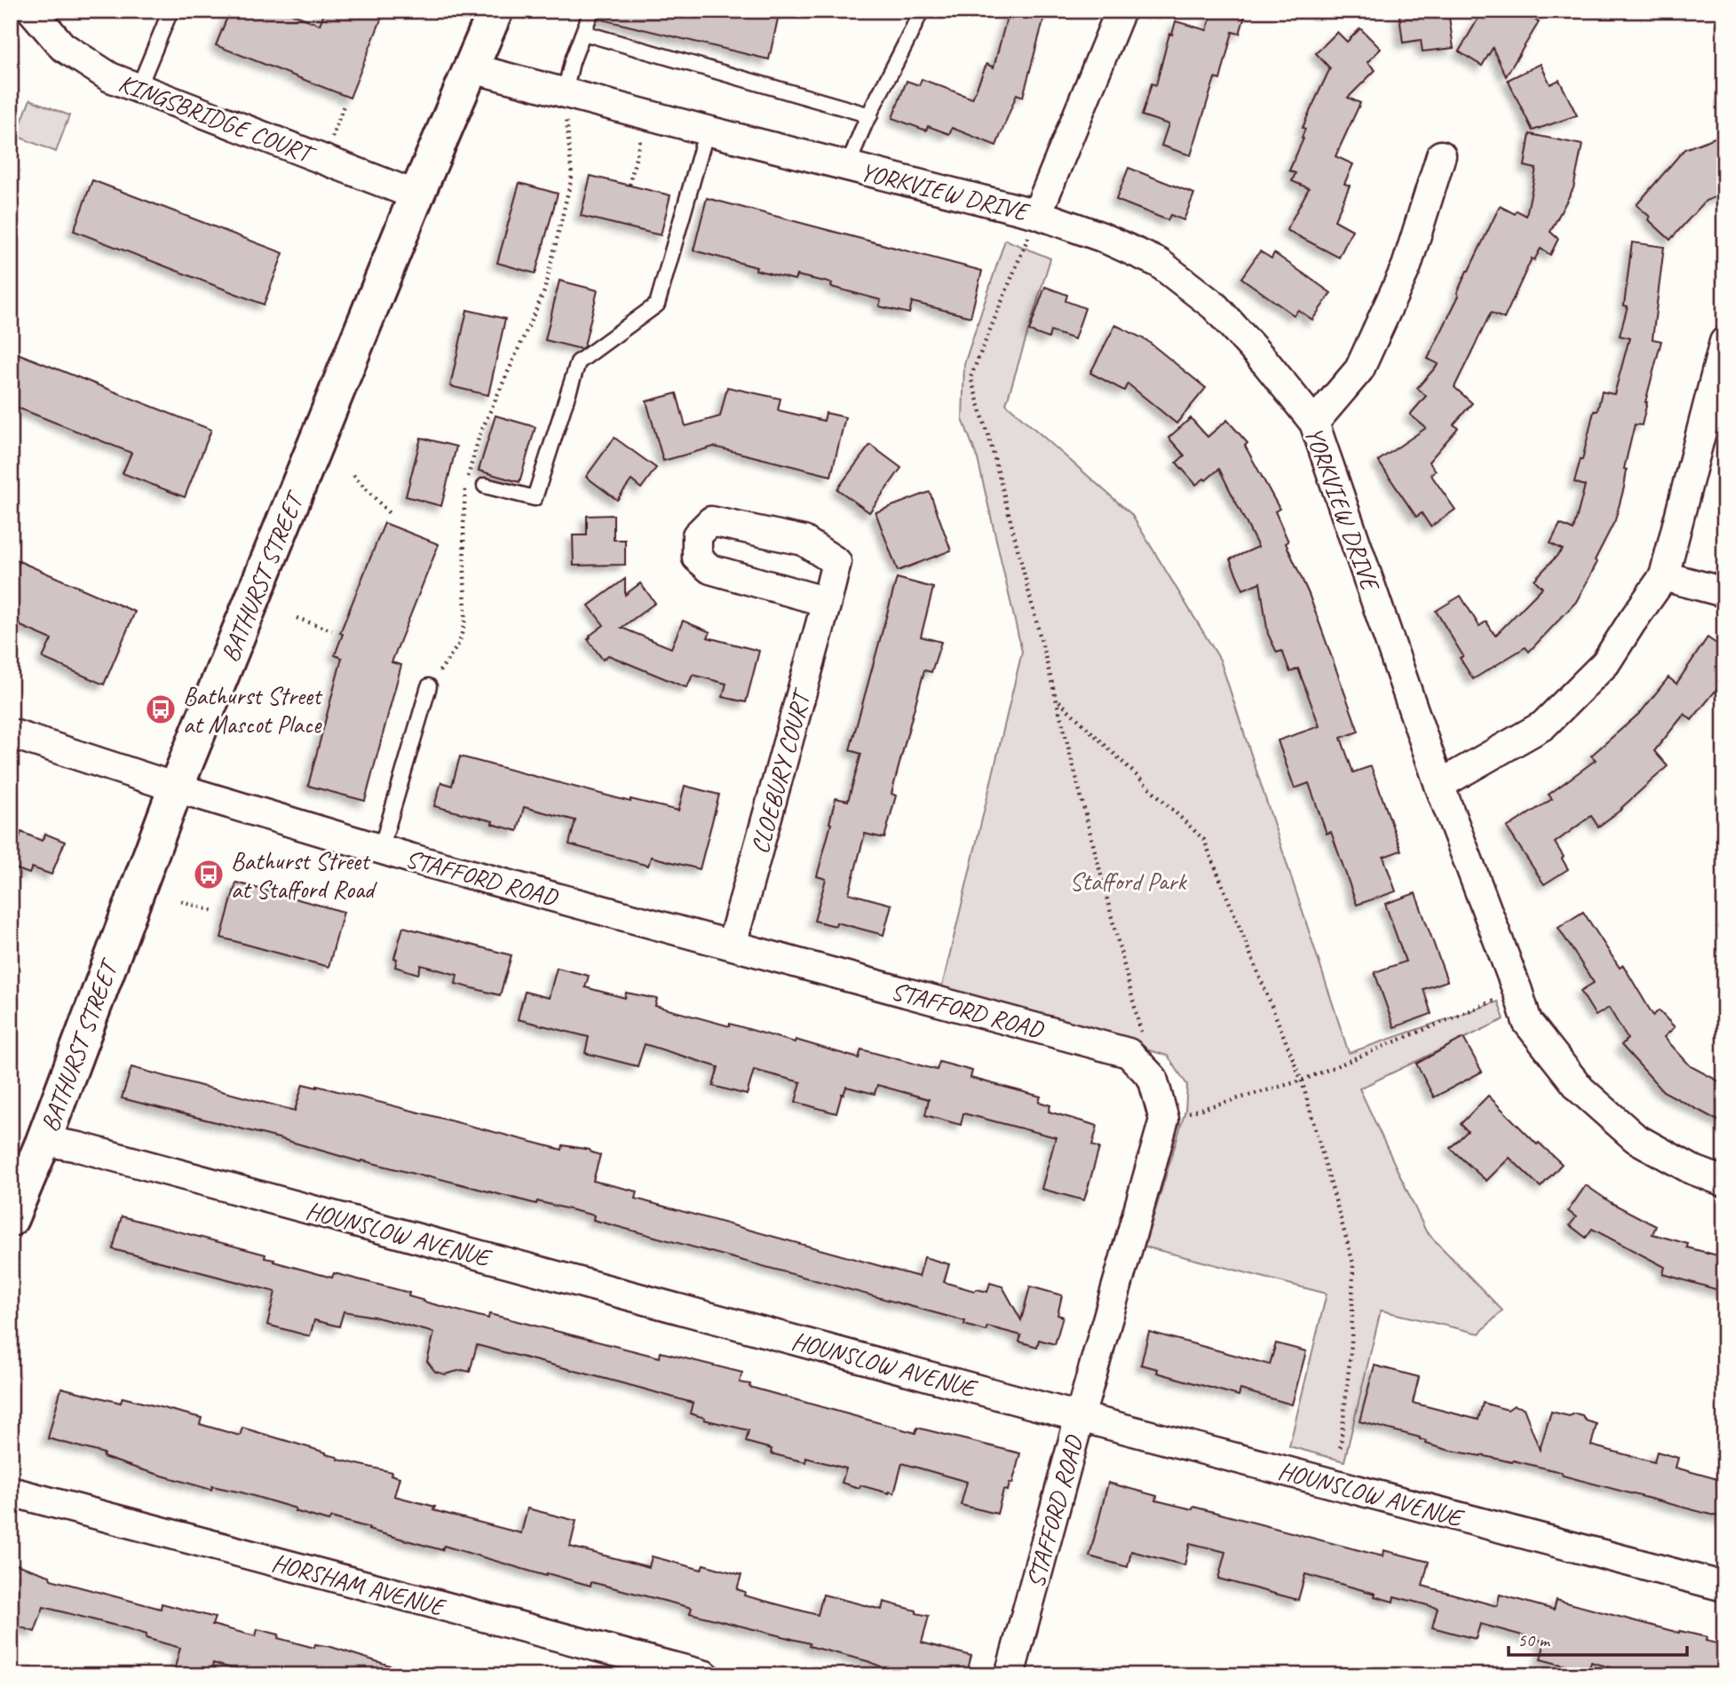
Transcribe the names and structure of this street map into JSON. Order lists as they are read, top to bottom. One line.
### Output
{"streets":{"main road":["BATHURST STREET"],"street":["KINGSBRIDGE COURT","YORKVIEW DRIVE","CLOEBURY COURT","STAFFORD ROAD","HOUNSLOW AVENUE","HORSHAM AVENUE"]},"crossings":[["KINGSBRIDGE COURT","BATHURST STREET"],["YORKVIEW DRIVE","BATHURST STREET"],["BATHURST STREET","STAFFORD ROAD"],["BATHURST STREET","HOUNSLOW AVENUE"],["CLOEBURY COURT","STAFFORD ROAD"],["STAFFORD ROAD","HOUNSLOW AVENUE"]],"parks":["Stafford Park"],"places":{"bus stop":["Bathurst Street at Mascot Place","Bathurst Street at Stafford Road"]},"scale_bar":"50 m"}
